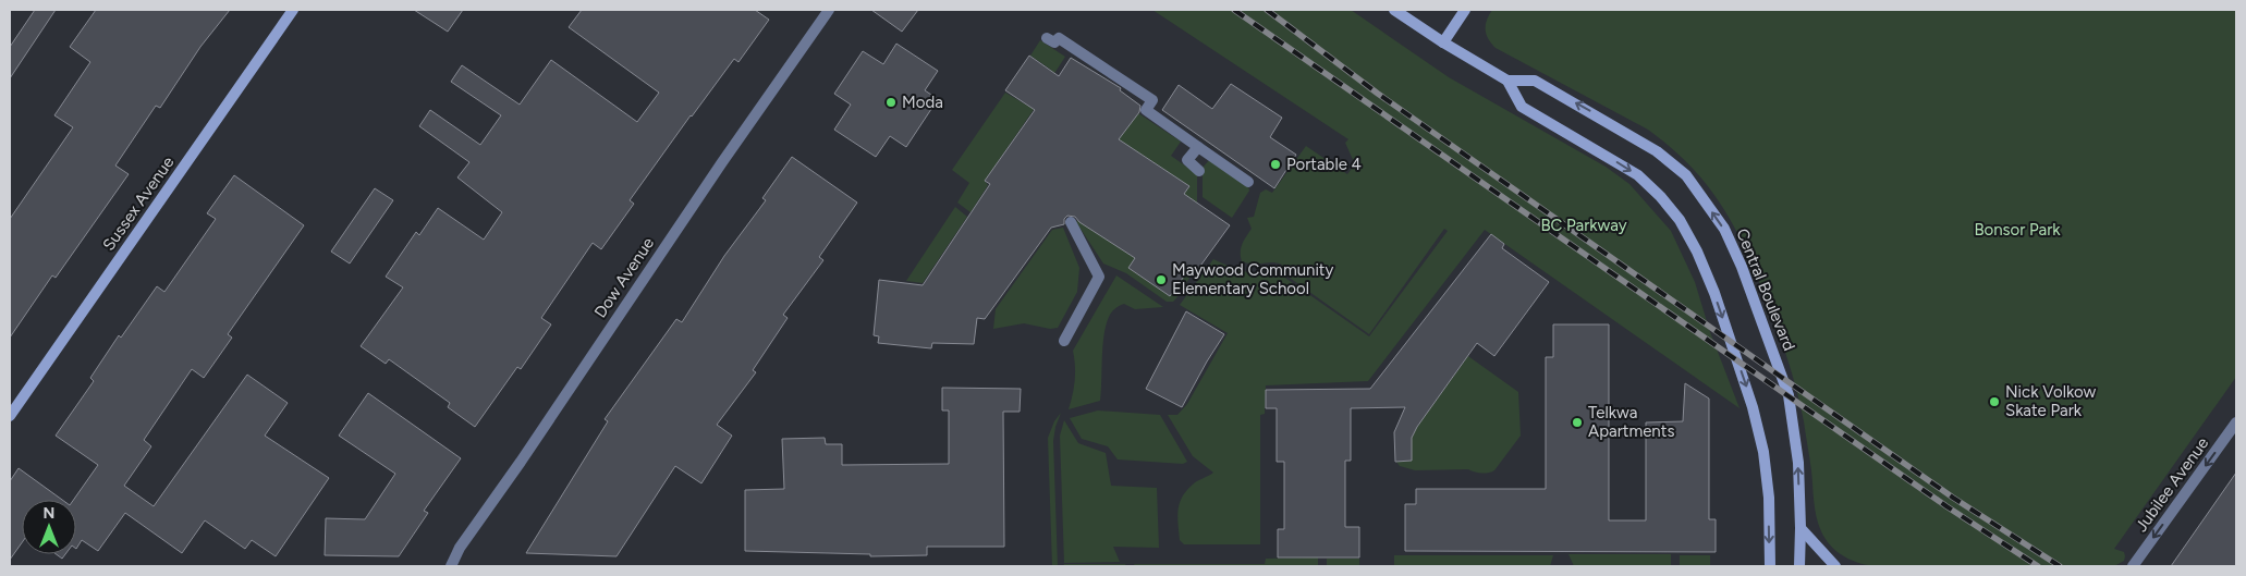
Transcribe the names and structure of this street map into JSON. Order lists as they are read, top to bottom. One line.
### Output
{"streets":{"street":["Sussex Avenue","Dow Avenue","Central Boulevard","Jubilee Avenue"]},"one_way":["Jubilee Avenue"],"parks":["BC Parkway","Bonsor Park"],"places":["Moda","Portable 4","Maywood Community Elementary School","Nick Volkow Skate Park","Telkwa Apartments"],"north":"top"}
